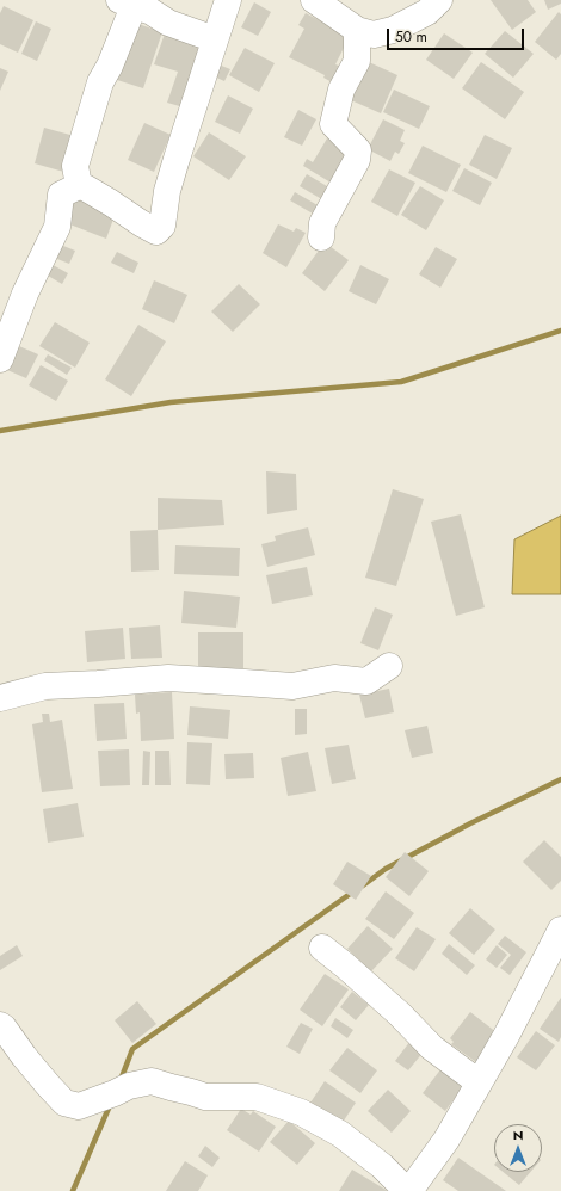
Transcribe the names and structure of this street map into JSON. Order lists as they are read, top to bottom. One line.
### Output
{"scale_bar":"50 m","north":"top"}
